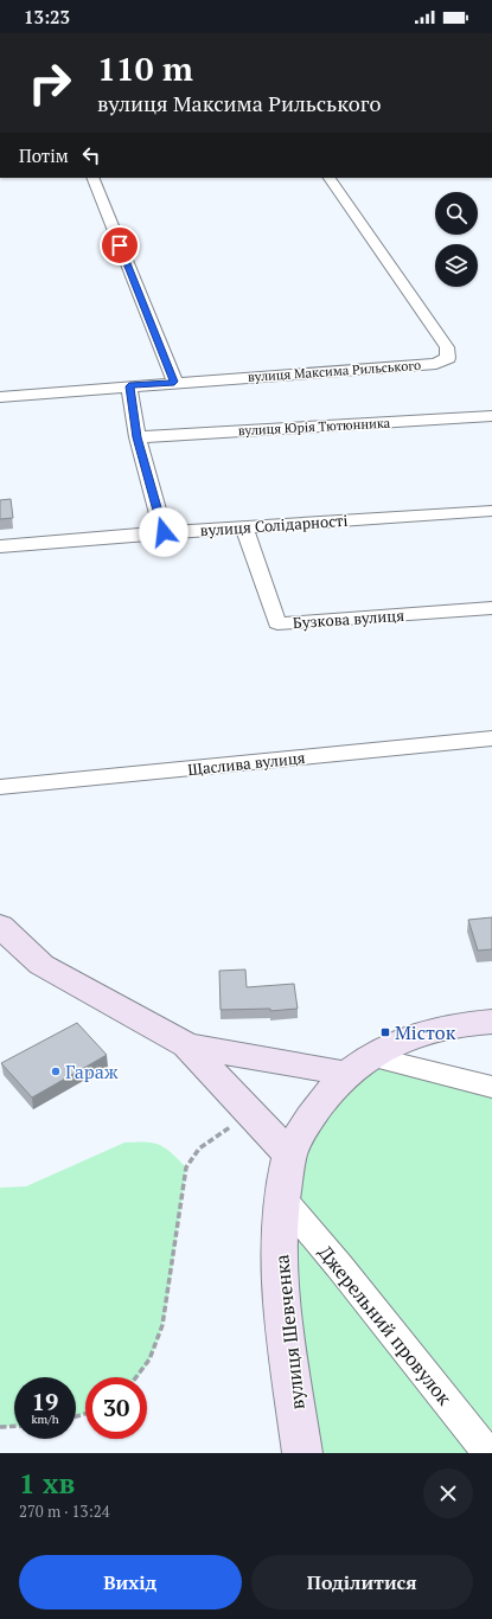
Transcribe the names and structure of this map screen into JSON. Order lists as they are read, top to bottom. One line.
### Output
{"streets":{"street":["вулиця Максима Рильського","вулиця Юрія Тютюнника","вулиця Солідарності","Бузкова вулиця","Щаслива вулиця","Джерельний провулок","вулиця Шевченка"]},"crossings":[["вулиця Солідарності","Бузкова вулиця"],["Джерельний провулок","вулиця Шевченка"]],"places":{"transit":["Місток"],"other":["Гараж"]},"page":{"status":"13:23","turn":["110 m","вулиця Максима Рильського"],"then":"Потім","speed":"19 km/h","limit":"30","heading":["1 хв","270 m · 13:24"],"buttons":["Вихід","Поділитися"]}}
